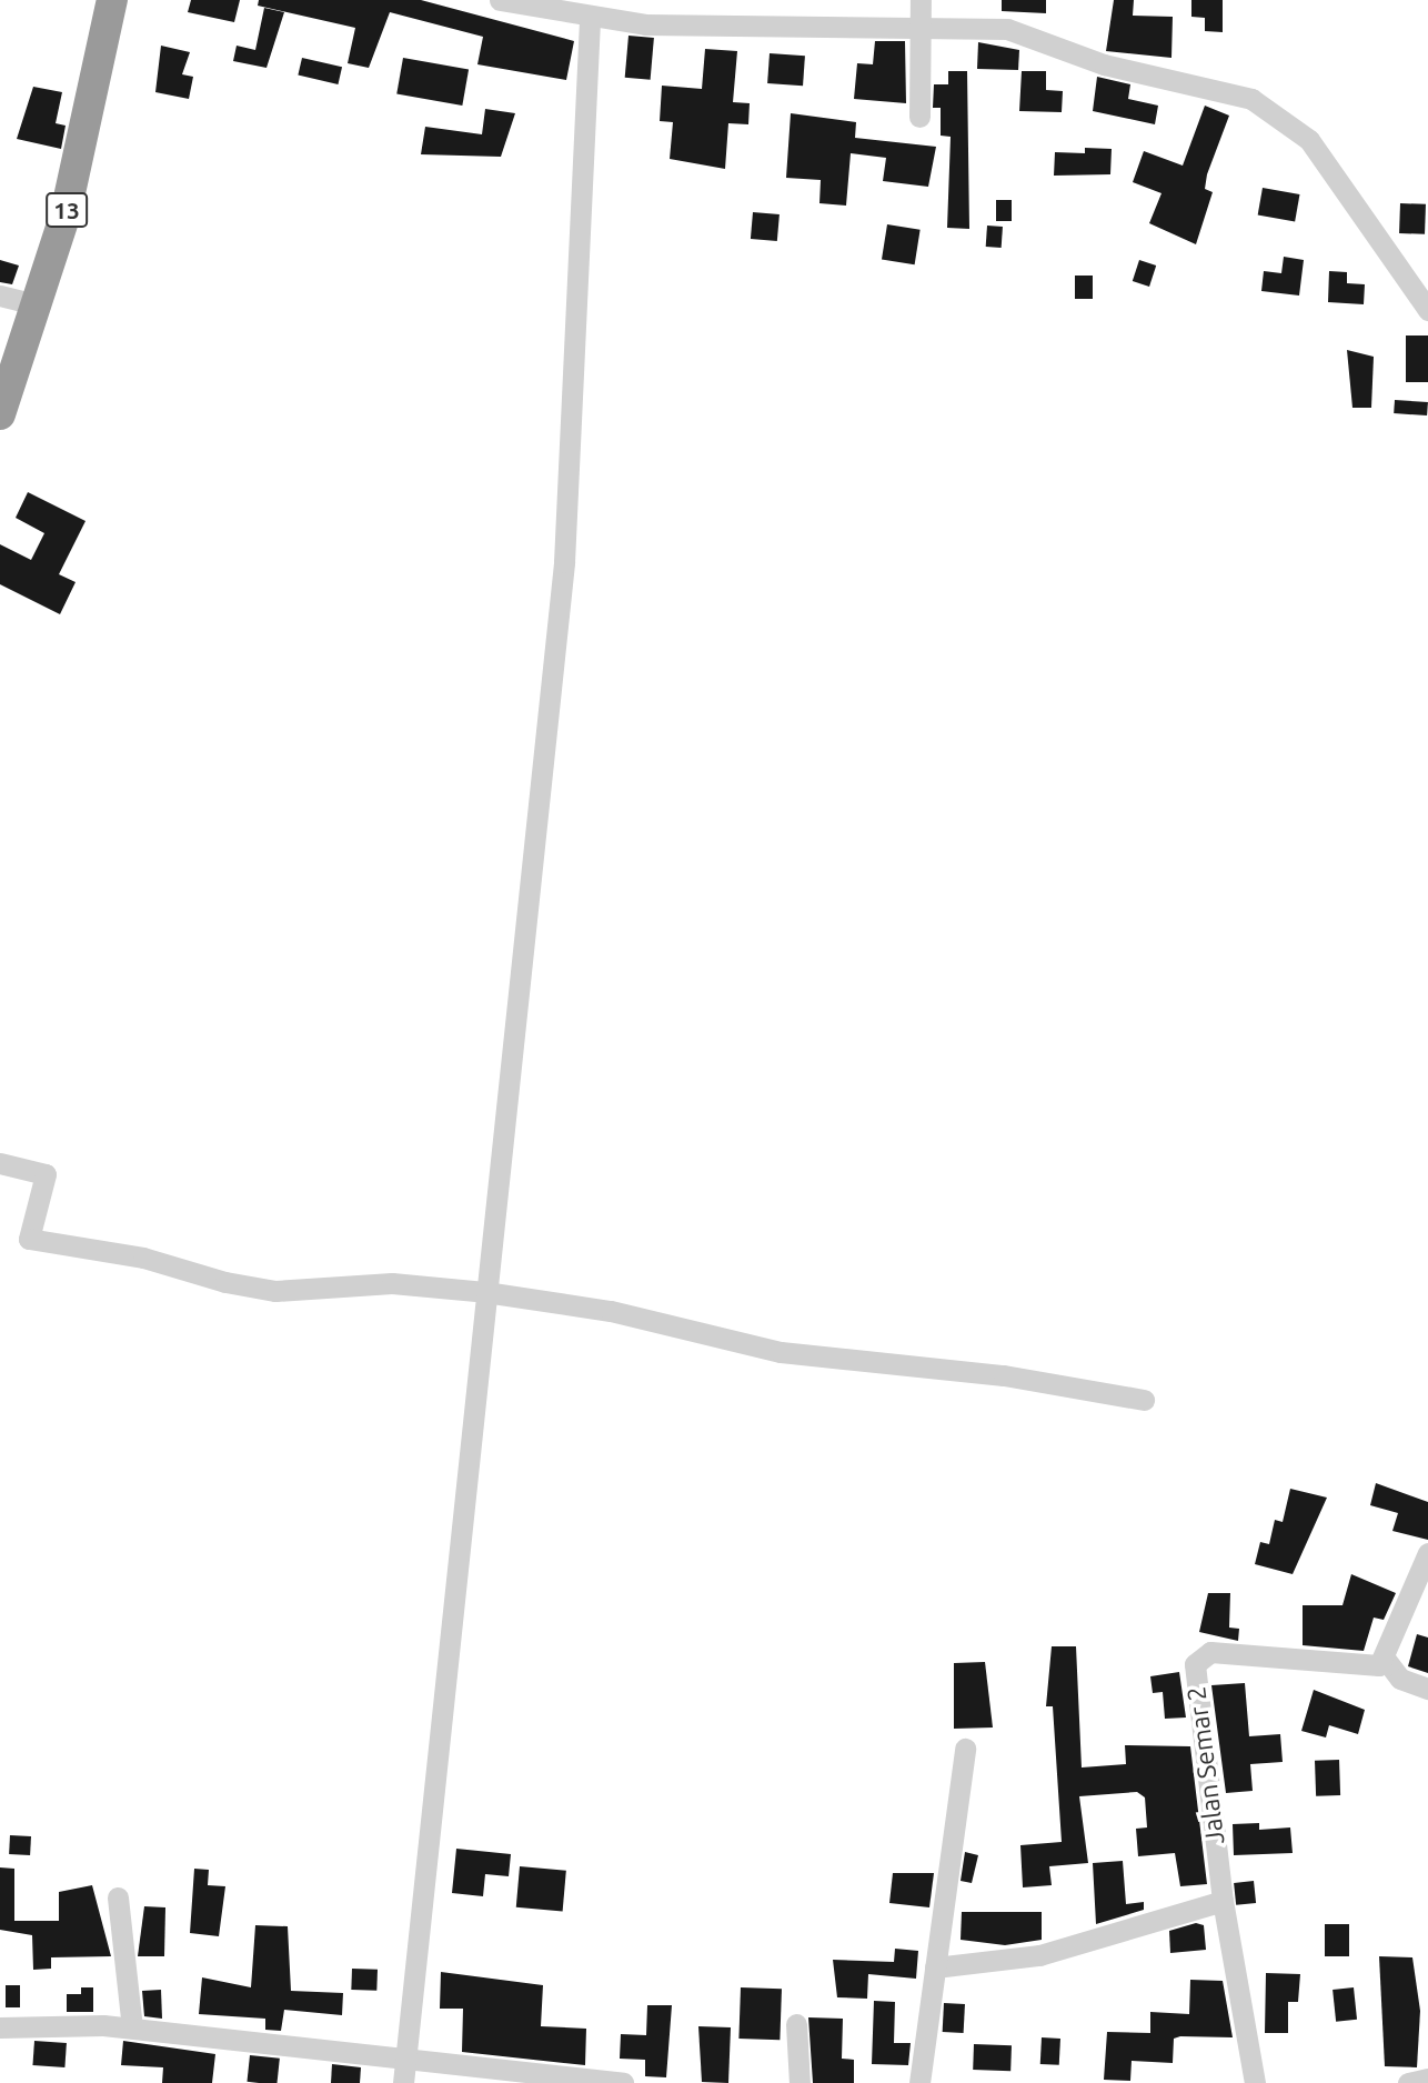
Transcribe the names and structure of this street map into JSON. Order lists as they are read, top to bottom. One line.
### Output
{"streets":{"highway":["13"],"street":["Jalan Semar 2"]}}
